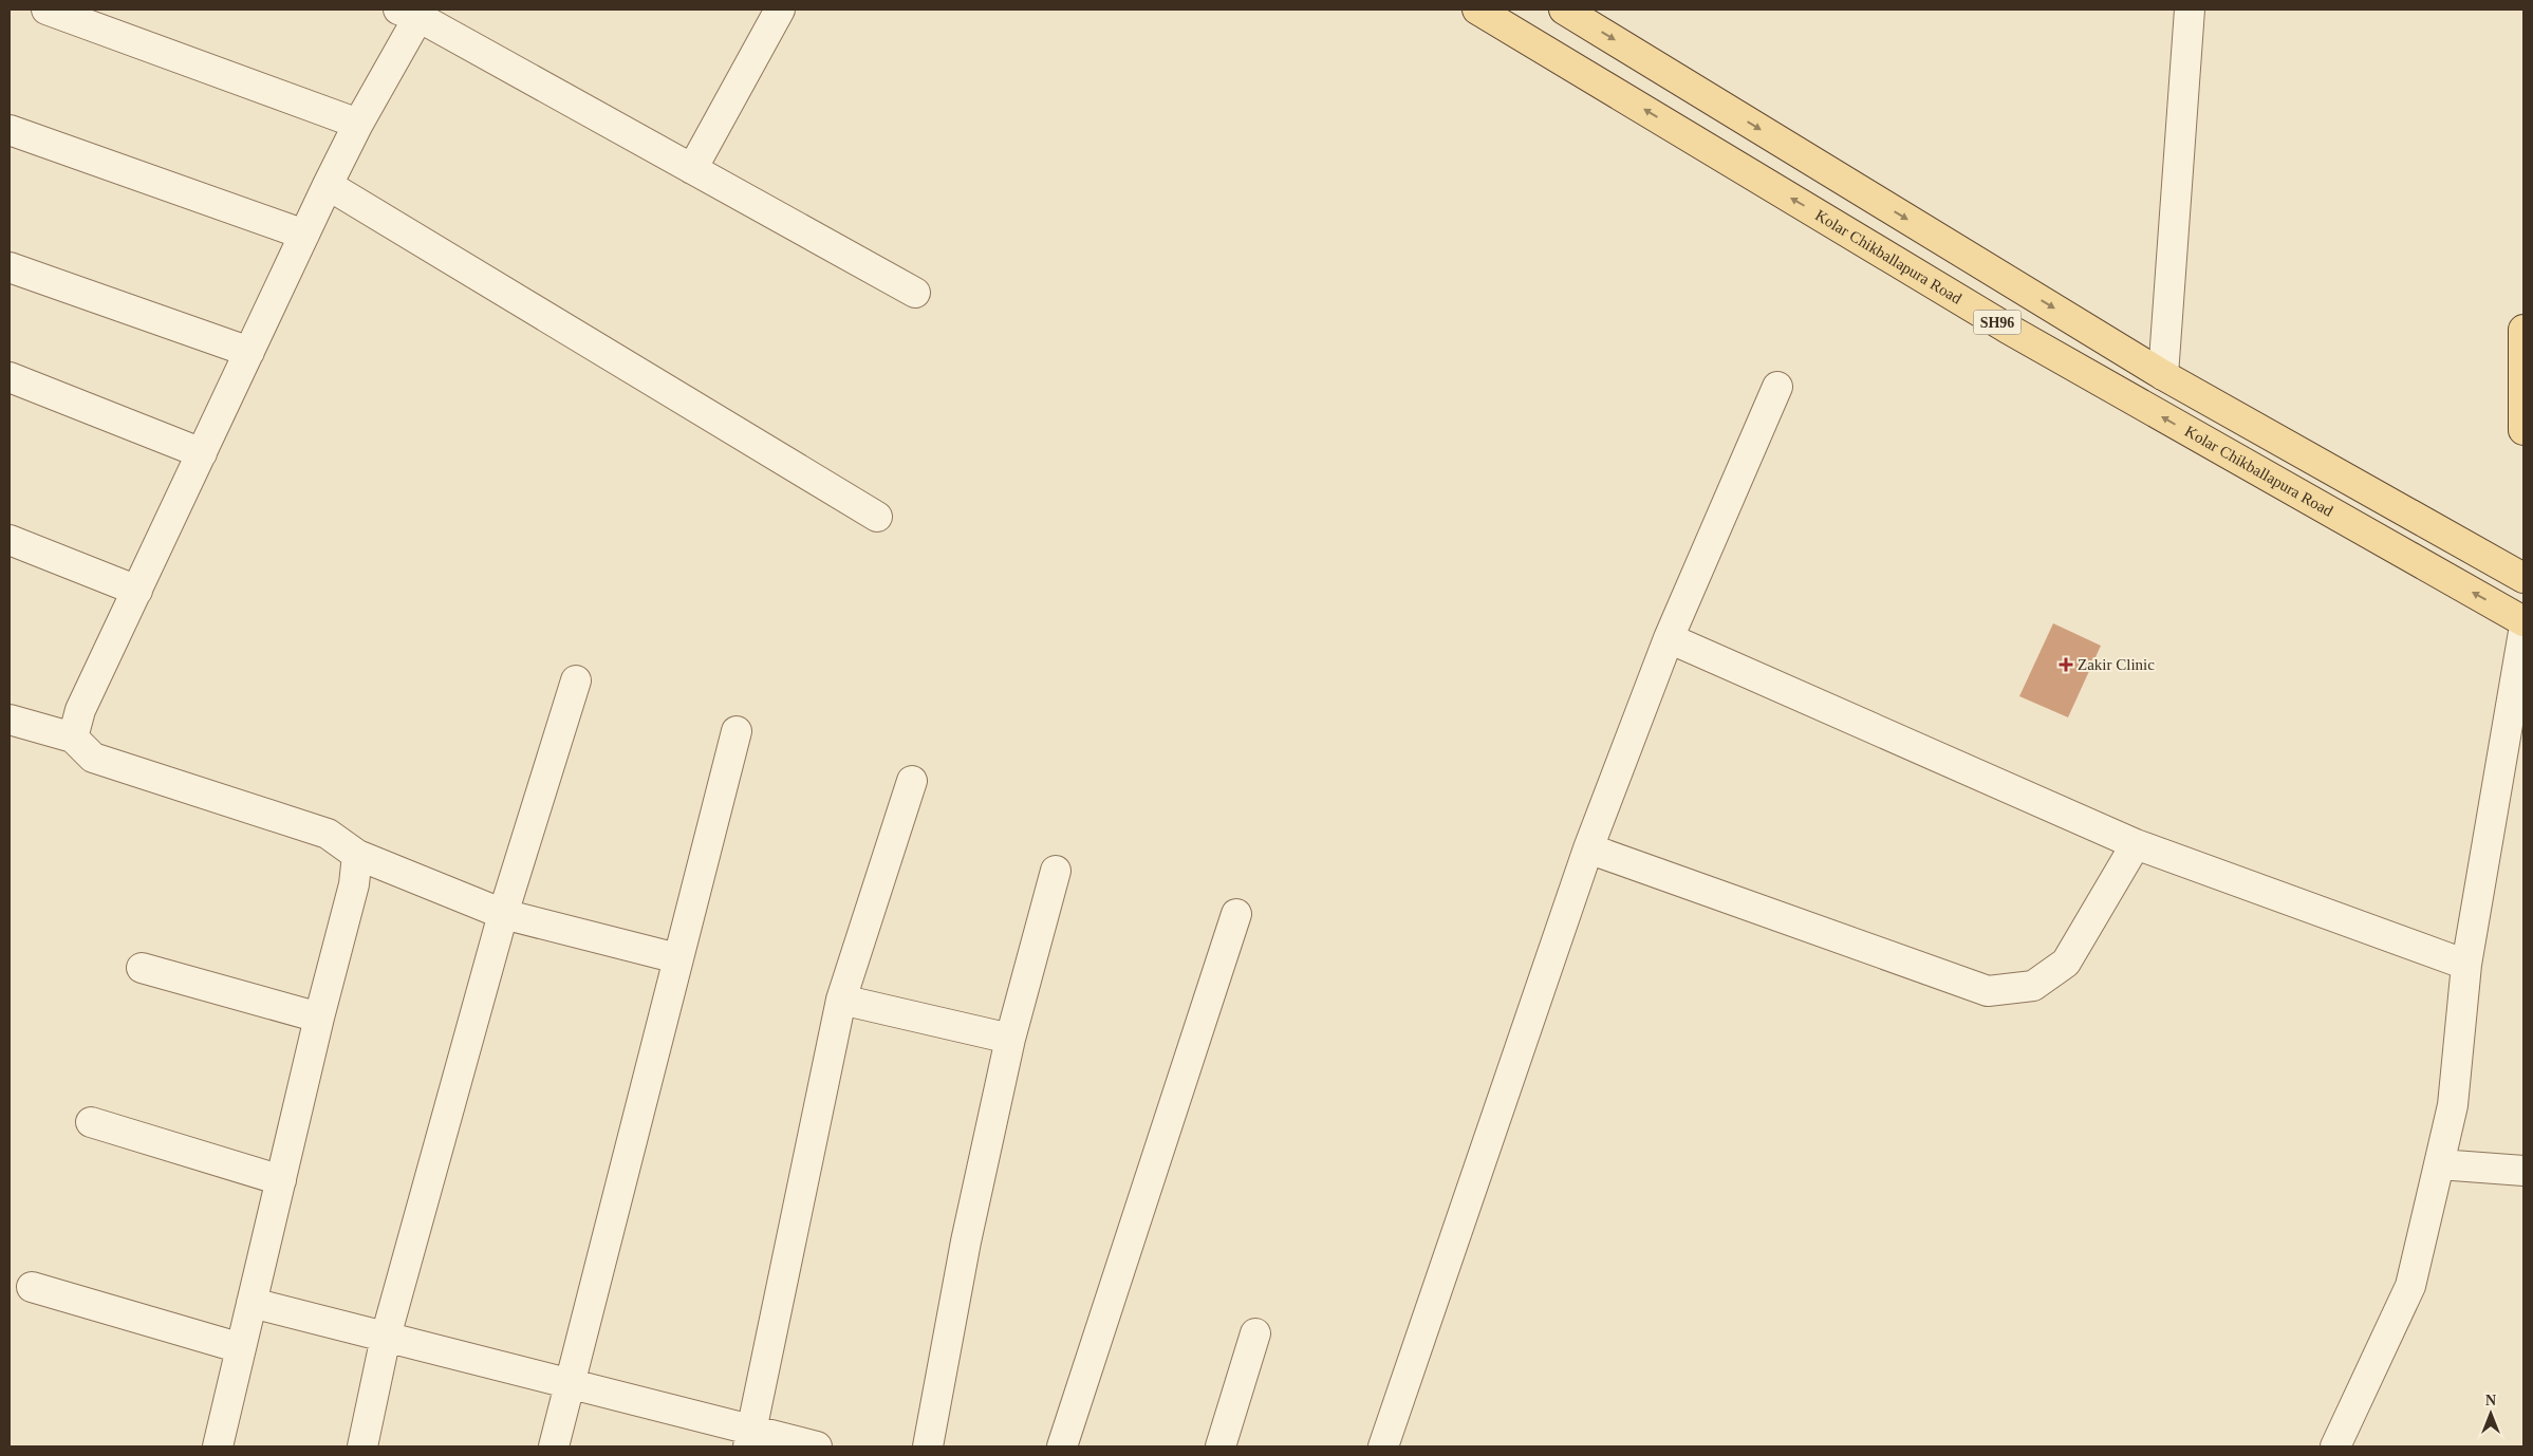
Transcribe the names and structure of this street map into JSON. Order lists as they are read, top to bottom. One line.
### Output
{"streets":{"main road":["Kolar Chikballapura Road","SH96"]},"places":{"health":["Zakir Clinic"]},"north":"top"}
